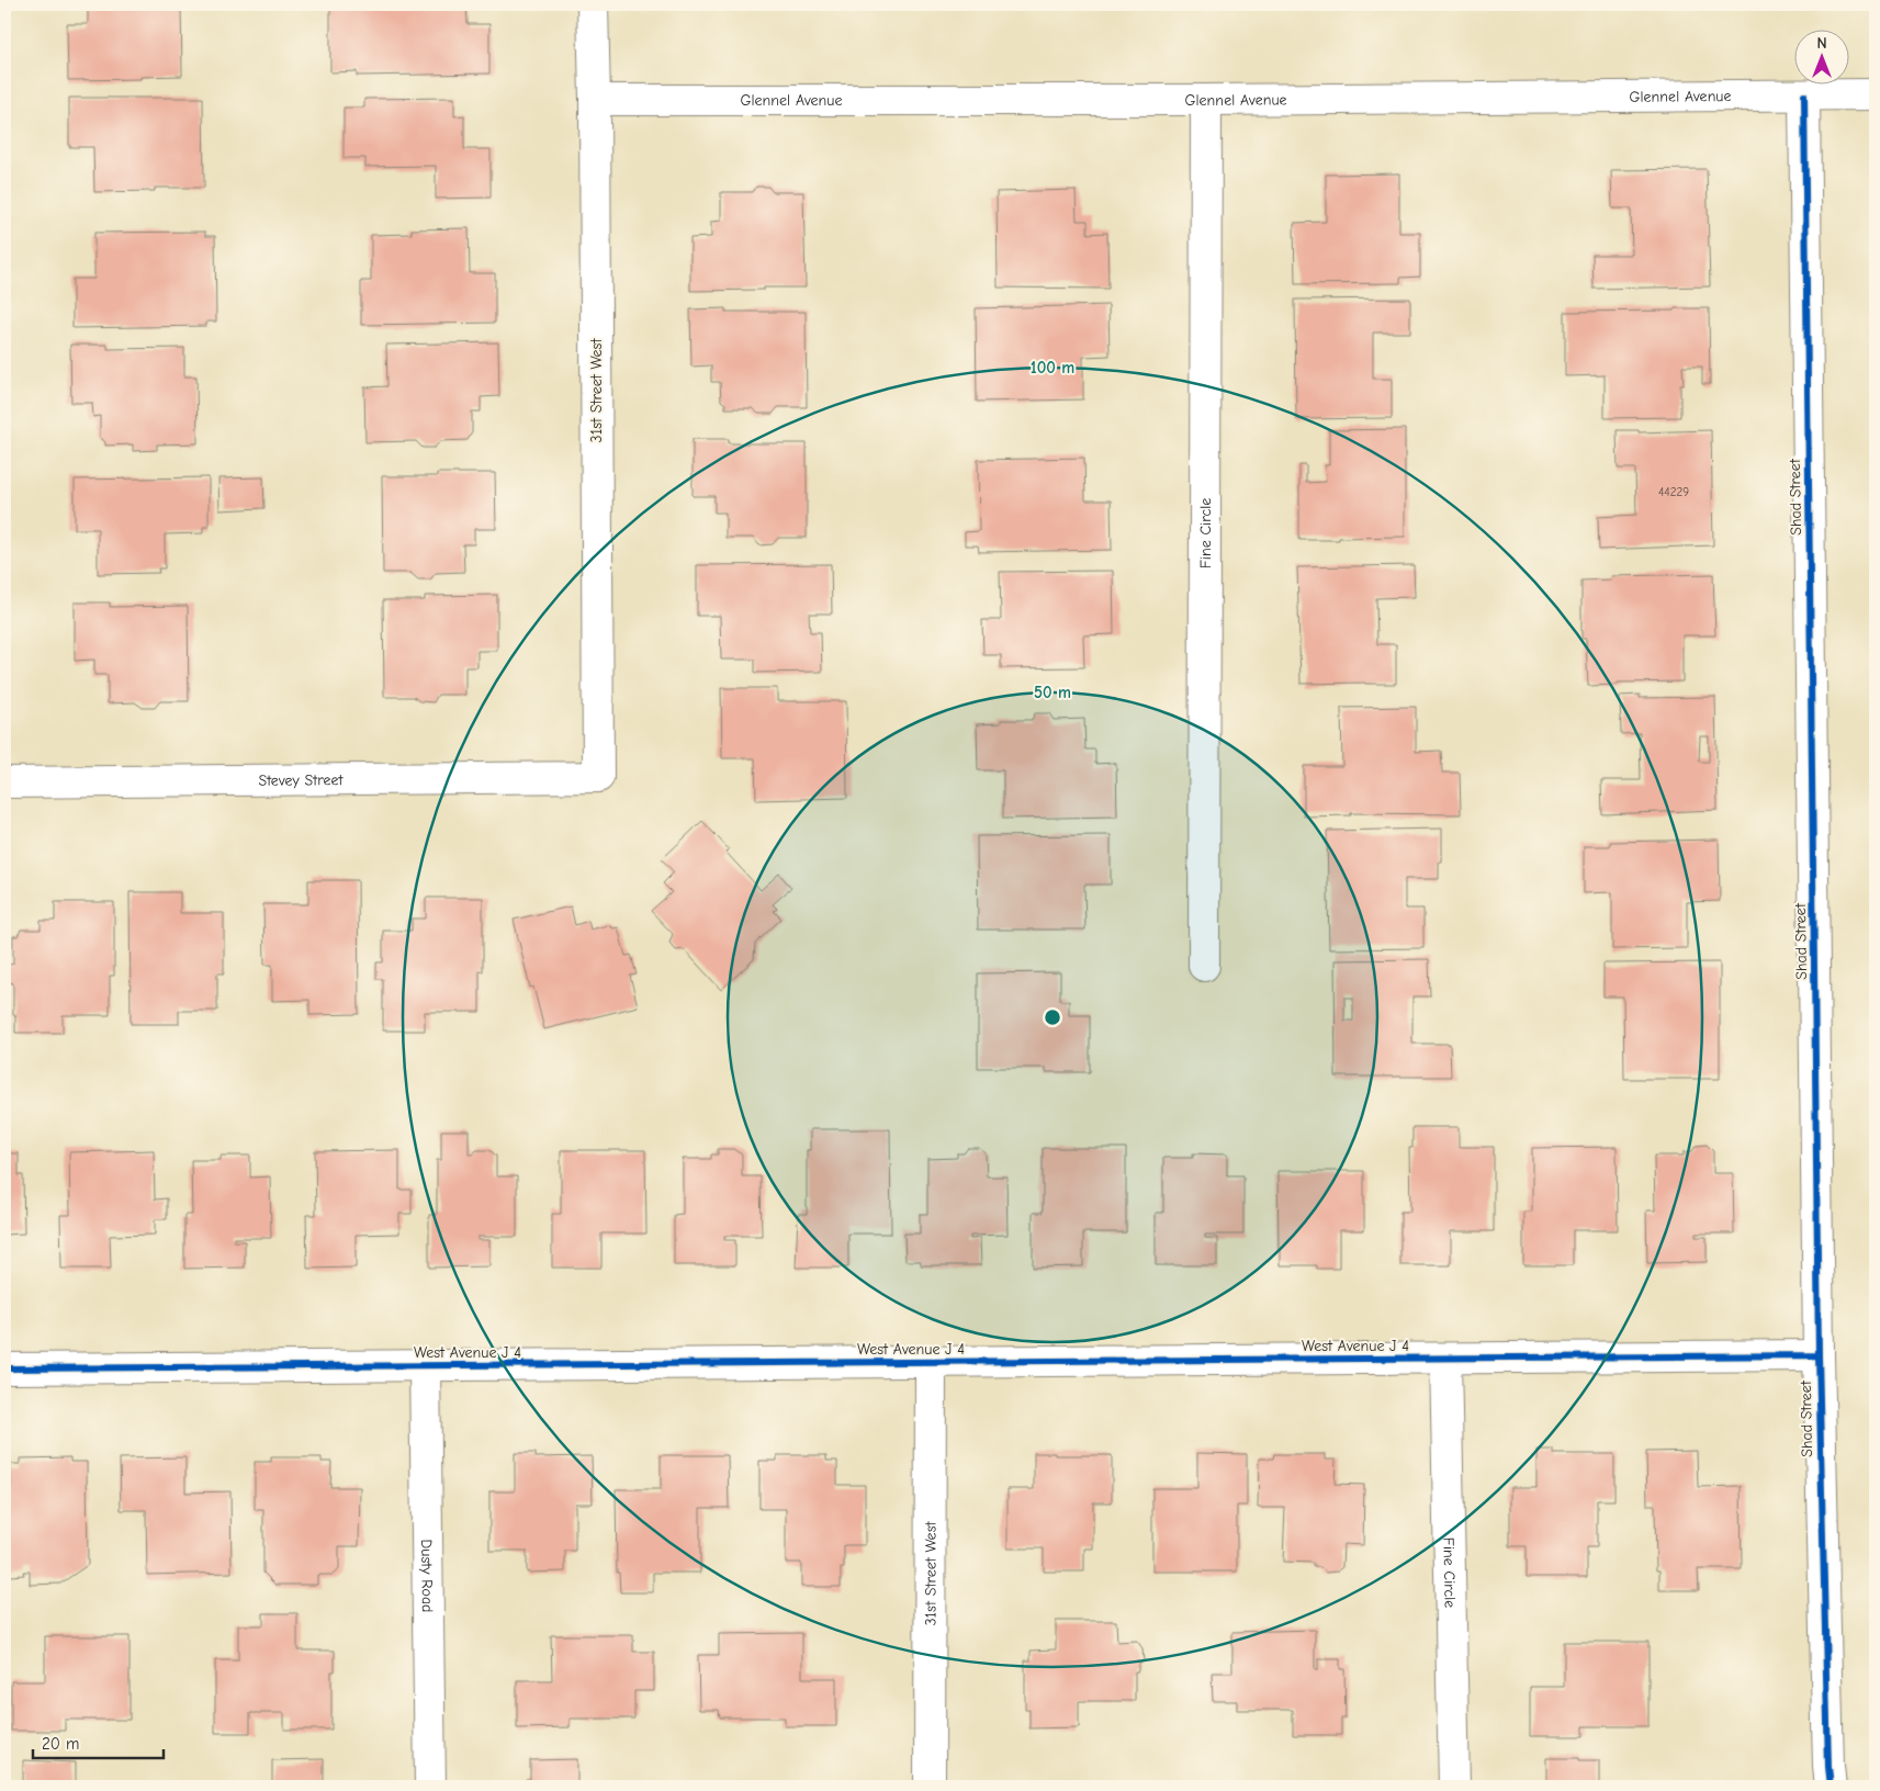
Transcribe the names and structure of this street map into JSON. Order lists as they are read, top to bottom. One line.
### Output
{"streets":{"street":["Glennel Avenue","31st Street West","Shad Street","Fine Circle","Stevey Street","West Avenue J 4","Dusty Road"]},"crossings":[["Glennel Avenue","31st Street West"],["Glennel Avenue","Shad Street"],["Glennel Avenue","Fine Circle"],["31st Street West","Stevey Street"],["31st Street West","West Avenue J 4"],["Shad Street","West Avenue J 4"],["Fine Circle","West Avenue J 4"],["West Avenue J 4","Dusty Road"]],"house_numbers":["44229"],"scale_bar":"20 m","north":"top","rings":["100 m","50 m"]}
